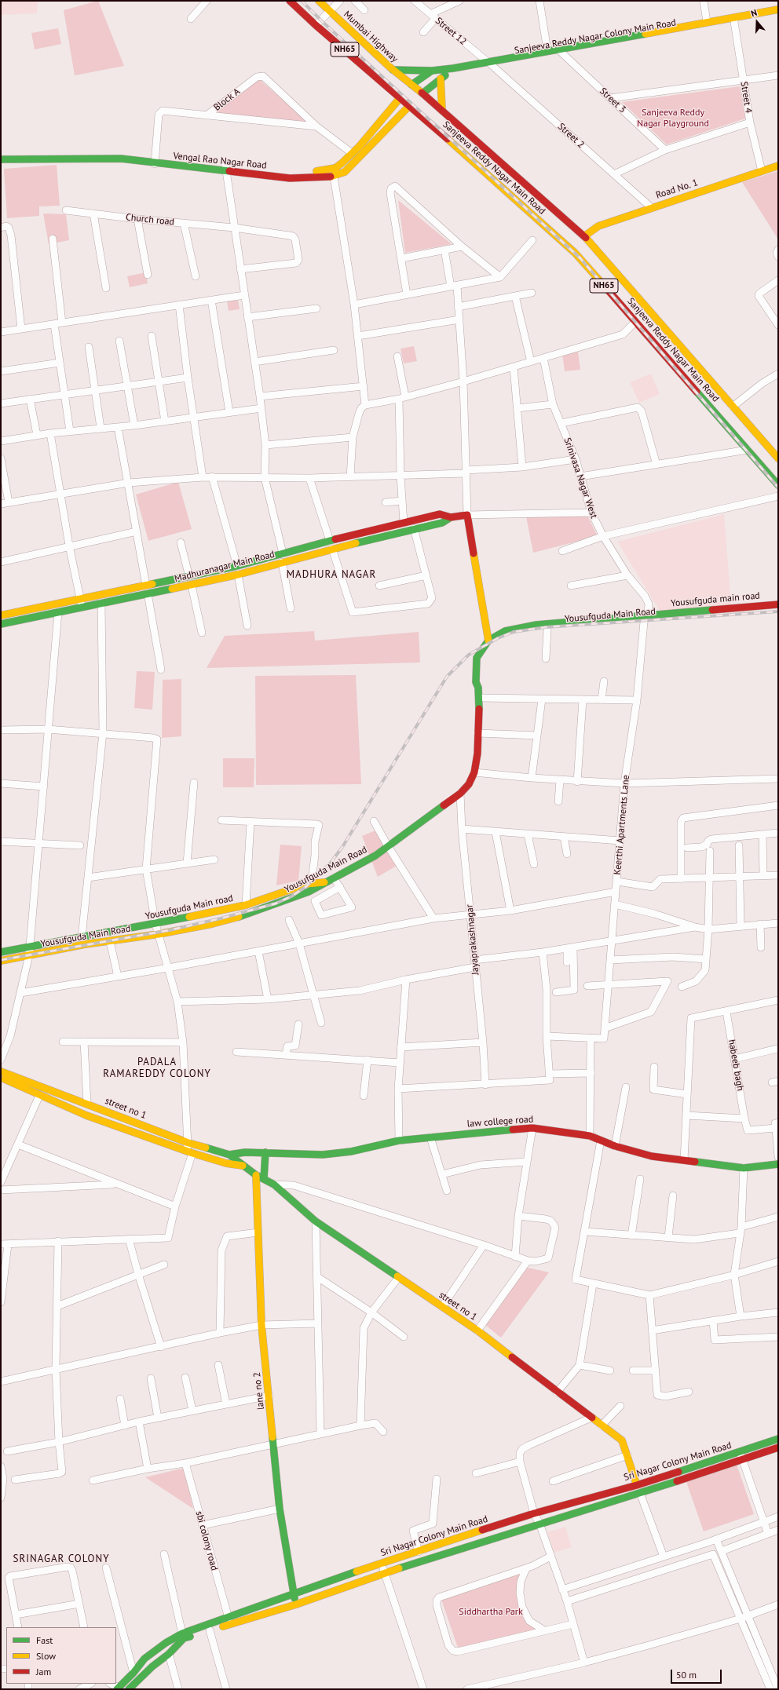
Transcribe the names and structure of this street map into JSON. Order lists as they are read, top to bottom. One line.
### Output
{"streets":{"main road":["Mumbai Highway","Sanjeeva Reddy Nagar Colony Main Road","NH65","Vengal Rao Nagar Road","Sanjeeva Reddy Nagar Main Road","Road No. 1","Madhuranagar Main Road","Yousufguda main road","Yousufguda Main Road","Yousufguda Main road","street no 1","law college road","lane no 2","Sri Nagar Colony Main Road"],"street":["Street 12","Street 4","Block A","Street 3","Street 2","Church road","Srinivasa Nagar West","Keerthi Apartments Lane","Jayaprakashnagar","habeeb bagh","sbi colony road"]},"crossings":[["Street 12","Sanjeeva Reddy Nagar Colony Main Road"],["Street 12","Street 2"],["Mumbai Highway","NH65"],["Sanjeeva Reddy Nagar Colony Main Road","NH65"],["Sanjeeva Reddy Nagar Colony Main Road","Street 4"],["Sanjeeva Reddy Nagar Colony Main Road","Street 3"],["Sanjeeva Reddy Nagar Colony Main Road","Street 2"],["Sanjeeva Reddy Nagar Colony Main Road","Sanjeeva Reddy Nagar Main Road"],["NH65","Vengal Rao Nagar Road"],["NH65","Sanjeeva Reddy Nagar Main Road"],["Street 4","Road No. 1"],["Block A","Vengal Rao Nagar Road"],["Street 2","Road No. 1"],["Vengal Rao Nagar Road","Sanjeeva Reddy Nagar Main Road"],["Sanjeeva Reddy Nagar Main Road","Road No. 1"],["Srinivasa Nagar West","Yousufguda main road"],["Yousufguda main road","Yousufguda Main Road"],["Yousufguda Main Road","Keerthi Apartments Lane"],["Yousufguda Main Road","Yousufguda Main road"],["Yousufguda Main Road","Jayaprakashnagar"],["street no 1","law college road"],["street no 1","lane no 2"],["street no 1","Sri Nagar Colony Main Road"],["lane no 2","Sri Nagar Colony Main Road"],["Sri Nagar Colony Main Road","sbi colony road"]],"districts":["MADHURA NAGAR","PADALA RAMAREDDY COLONY","SRINAGAR COLONY"],"parks":["Sanjeeva Reddy Nagar Playground","Siddhartha Park"],"legend":["Fast","Slow","Jam"],"scale_bar":"50 m","north":"top"}
